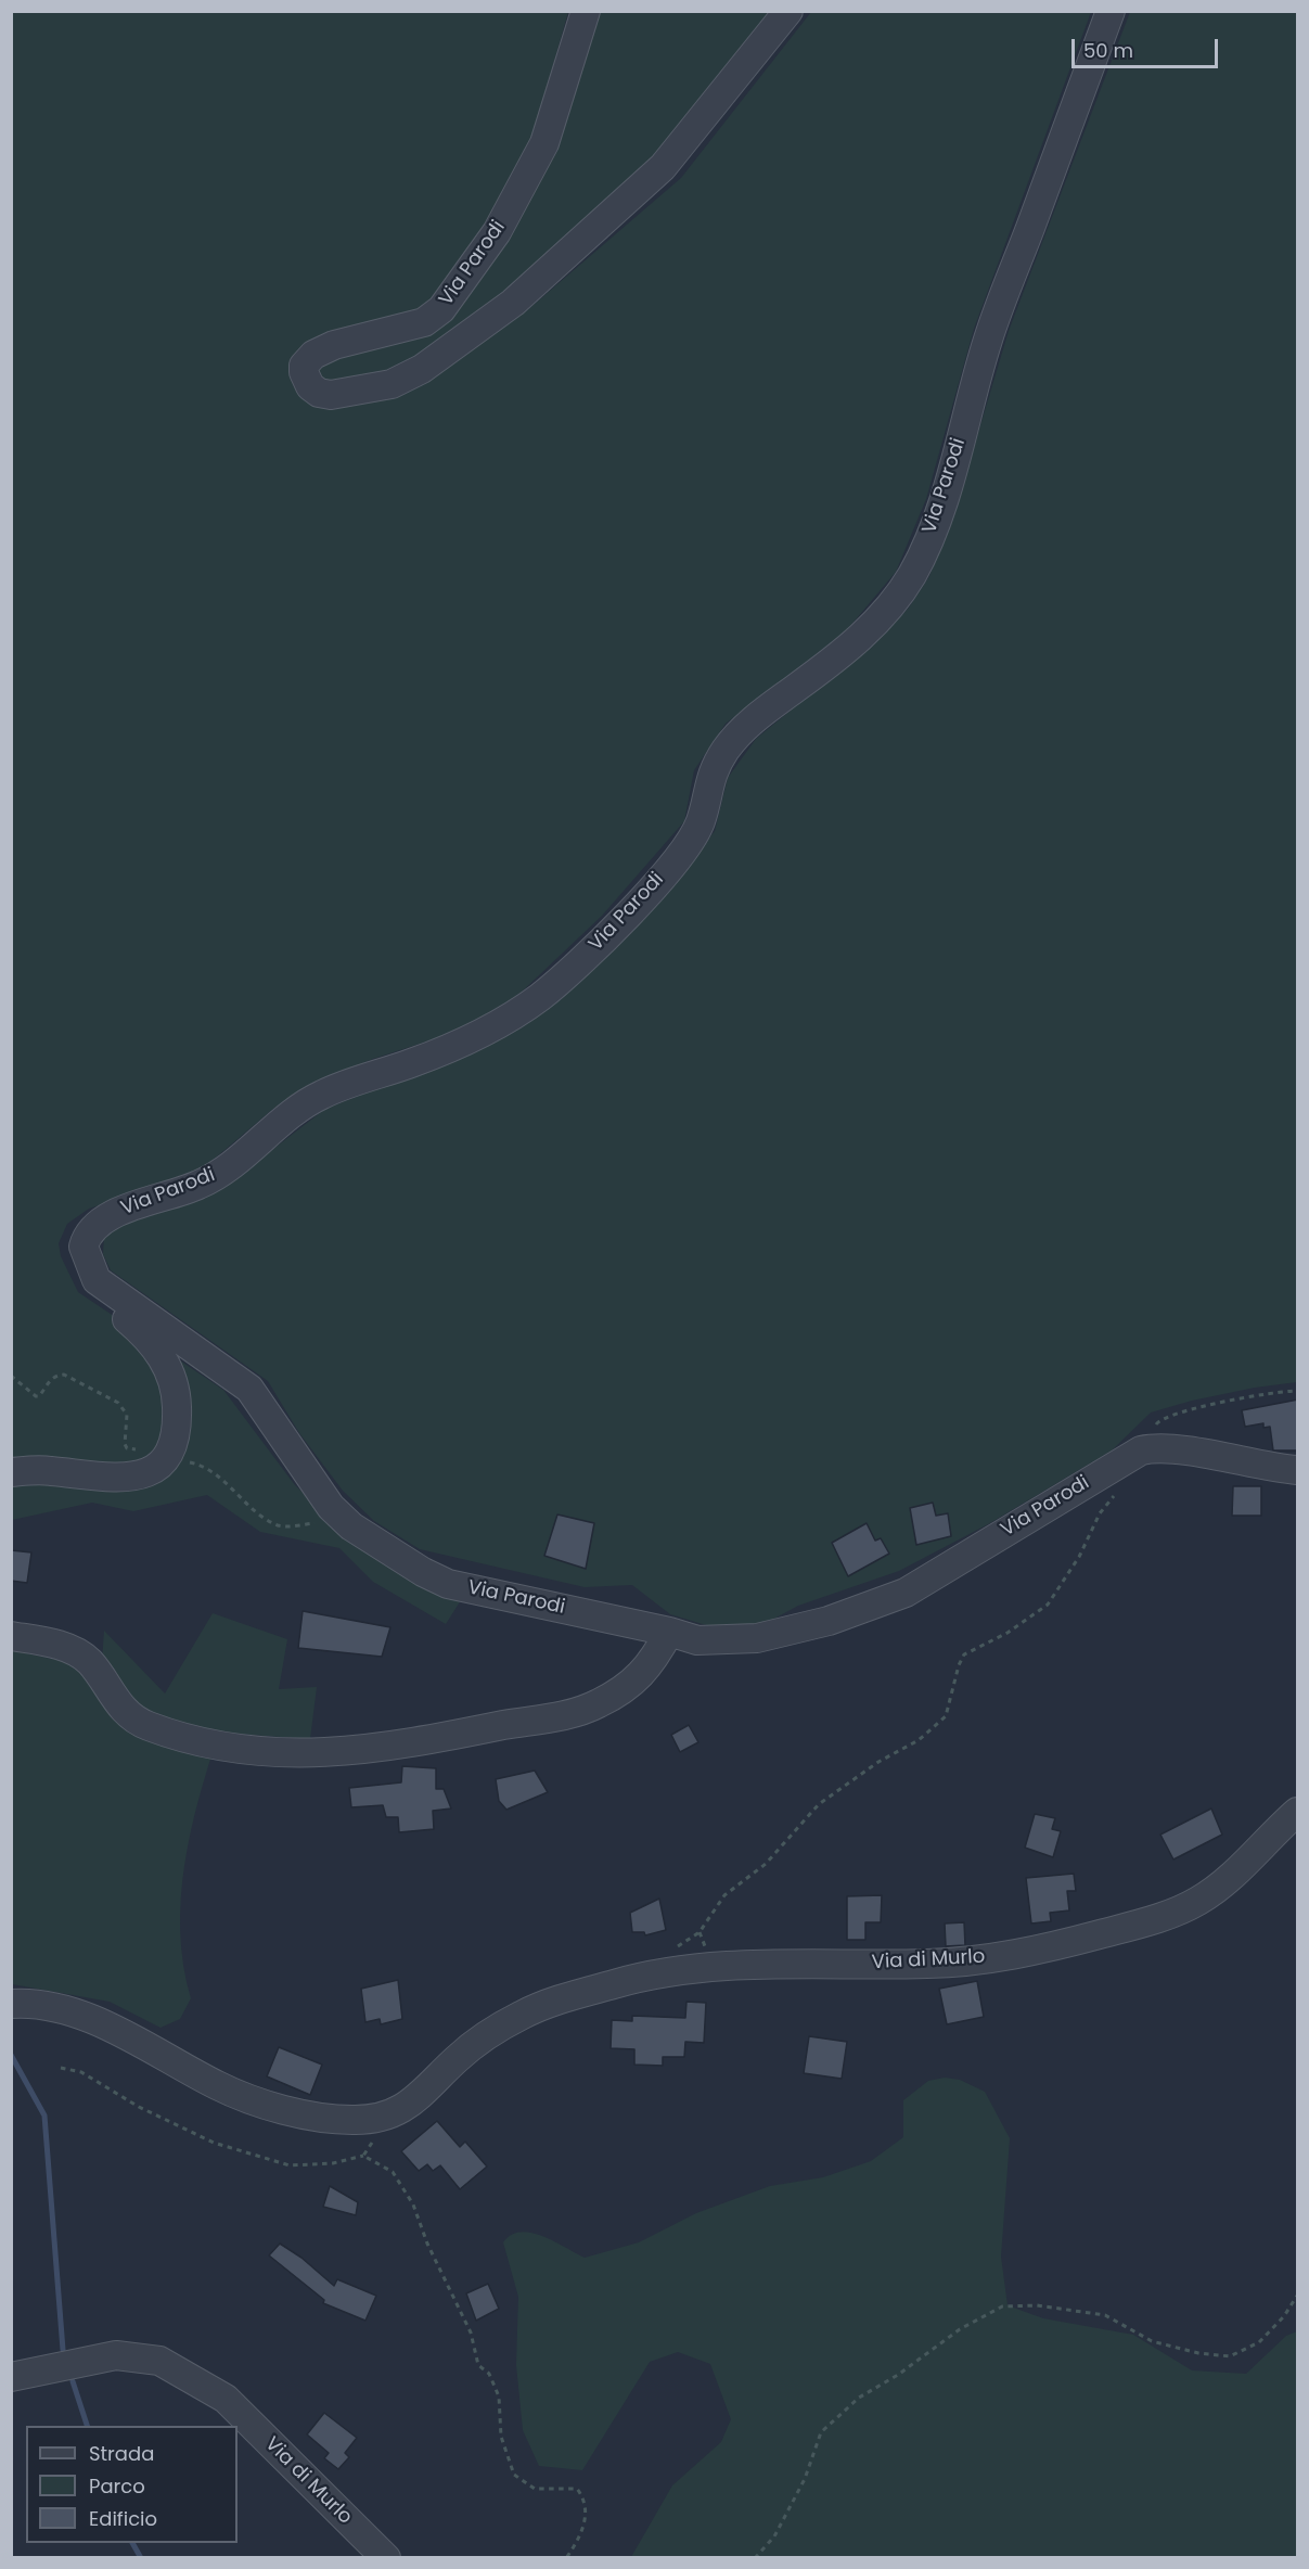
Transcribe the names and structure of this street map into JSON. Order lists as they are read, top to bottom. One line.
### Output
{"streets":{"street":["Via Parodi","Via di Murlo"]},"legend":["Strada","Parco","Edificio"],"scale_bar":"50 m"}
